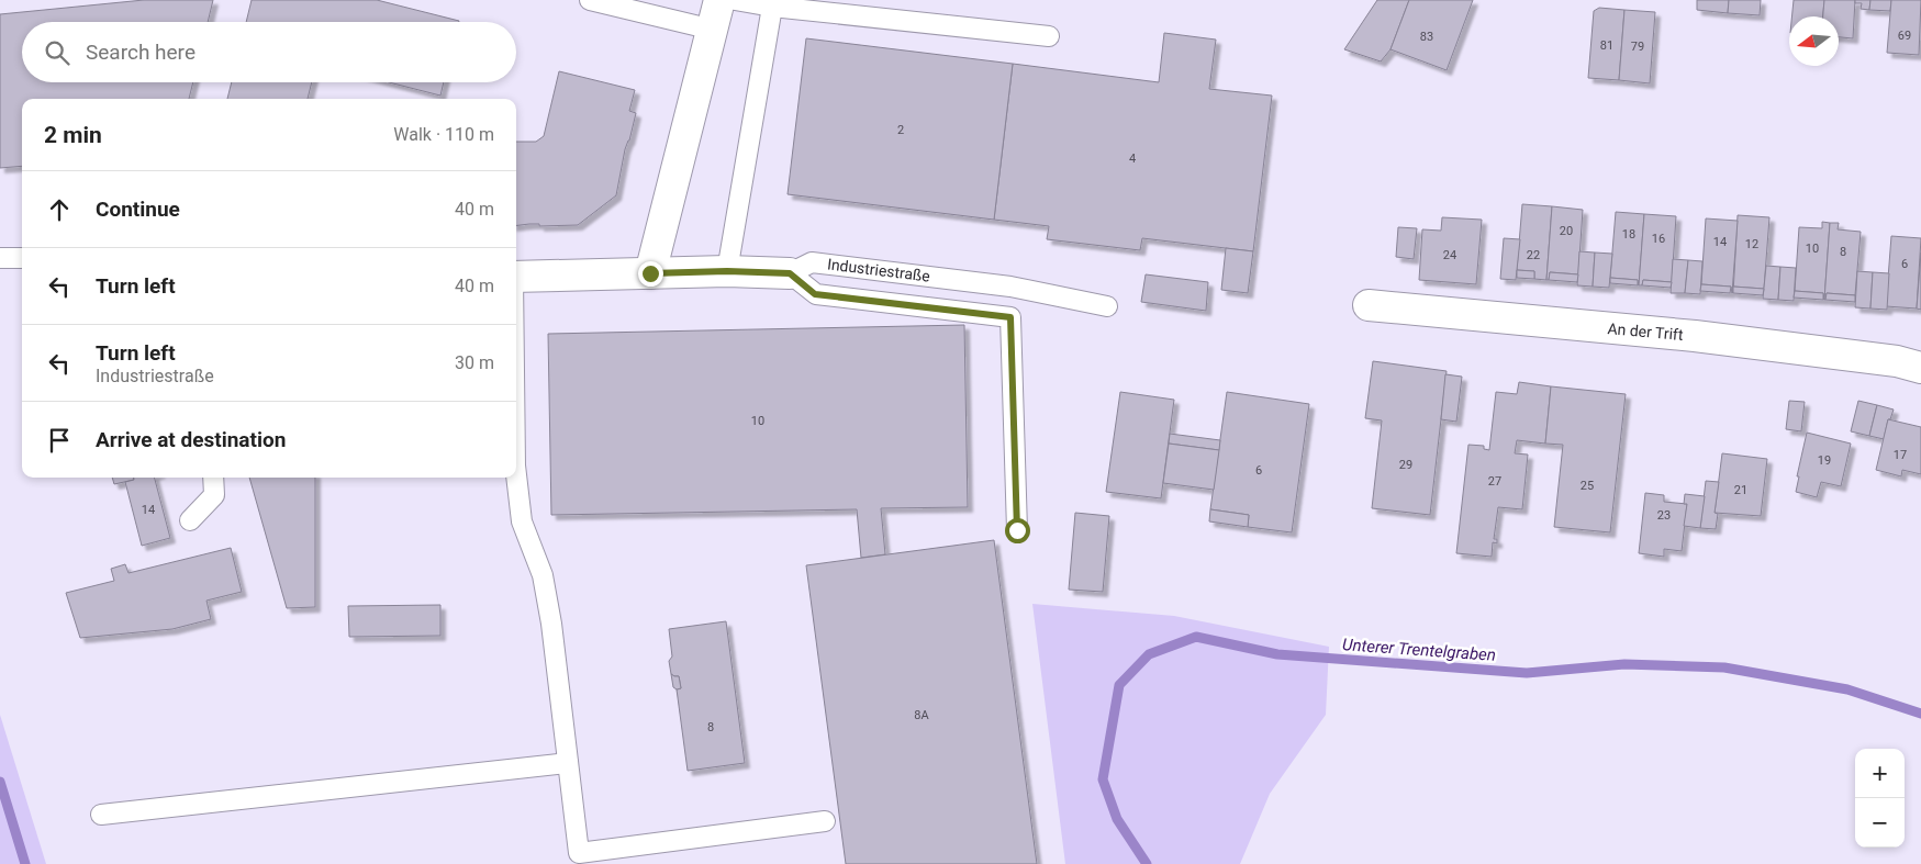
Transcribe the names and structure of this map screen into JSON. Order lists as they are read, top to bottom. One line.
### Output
{"streets":{"street":["Industriestraße","An der Trift"]},"water":["Unterer Trentelgraben"],"house_numbers":["69","83","81","79","2","4","20","18","16","14","12","10","8","24","22","6","10","17","19","29","6","27","25","21","14","23","8A","8"],"north":"left","page":{"search":"Search here","heading":["2 min","Walk · 110 m"],"list":[["Continue","40 m"],["Turn left","40 m"],["Turn left","Industriestraße","30 m"],"Arrive at destination"],"map_buttons":["+","−"]}}
